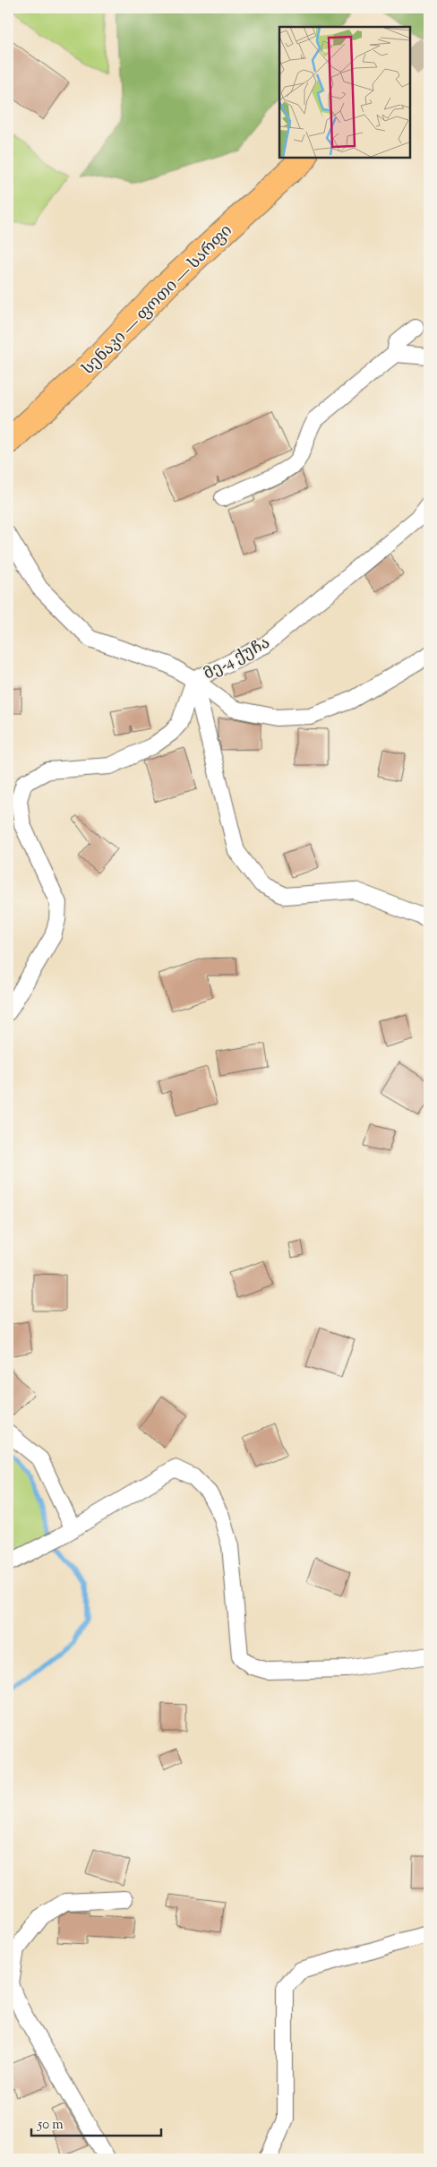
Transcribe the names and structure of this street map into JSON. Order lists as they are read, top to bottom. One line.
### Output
{"streets":{"highway":["სენაკი — ფოთი — სარფი"],"street":["მე-4 ქუჩა"]},"scale_bar":"50 m"}
